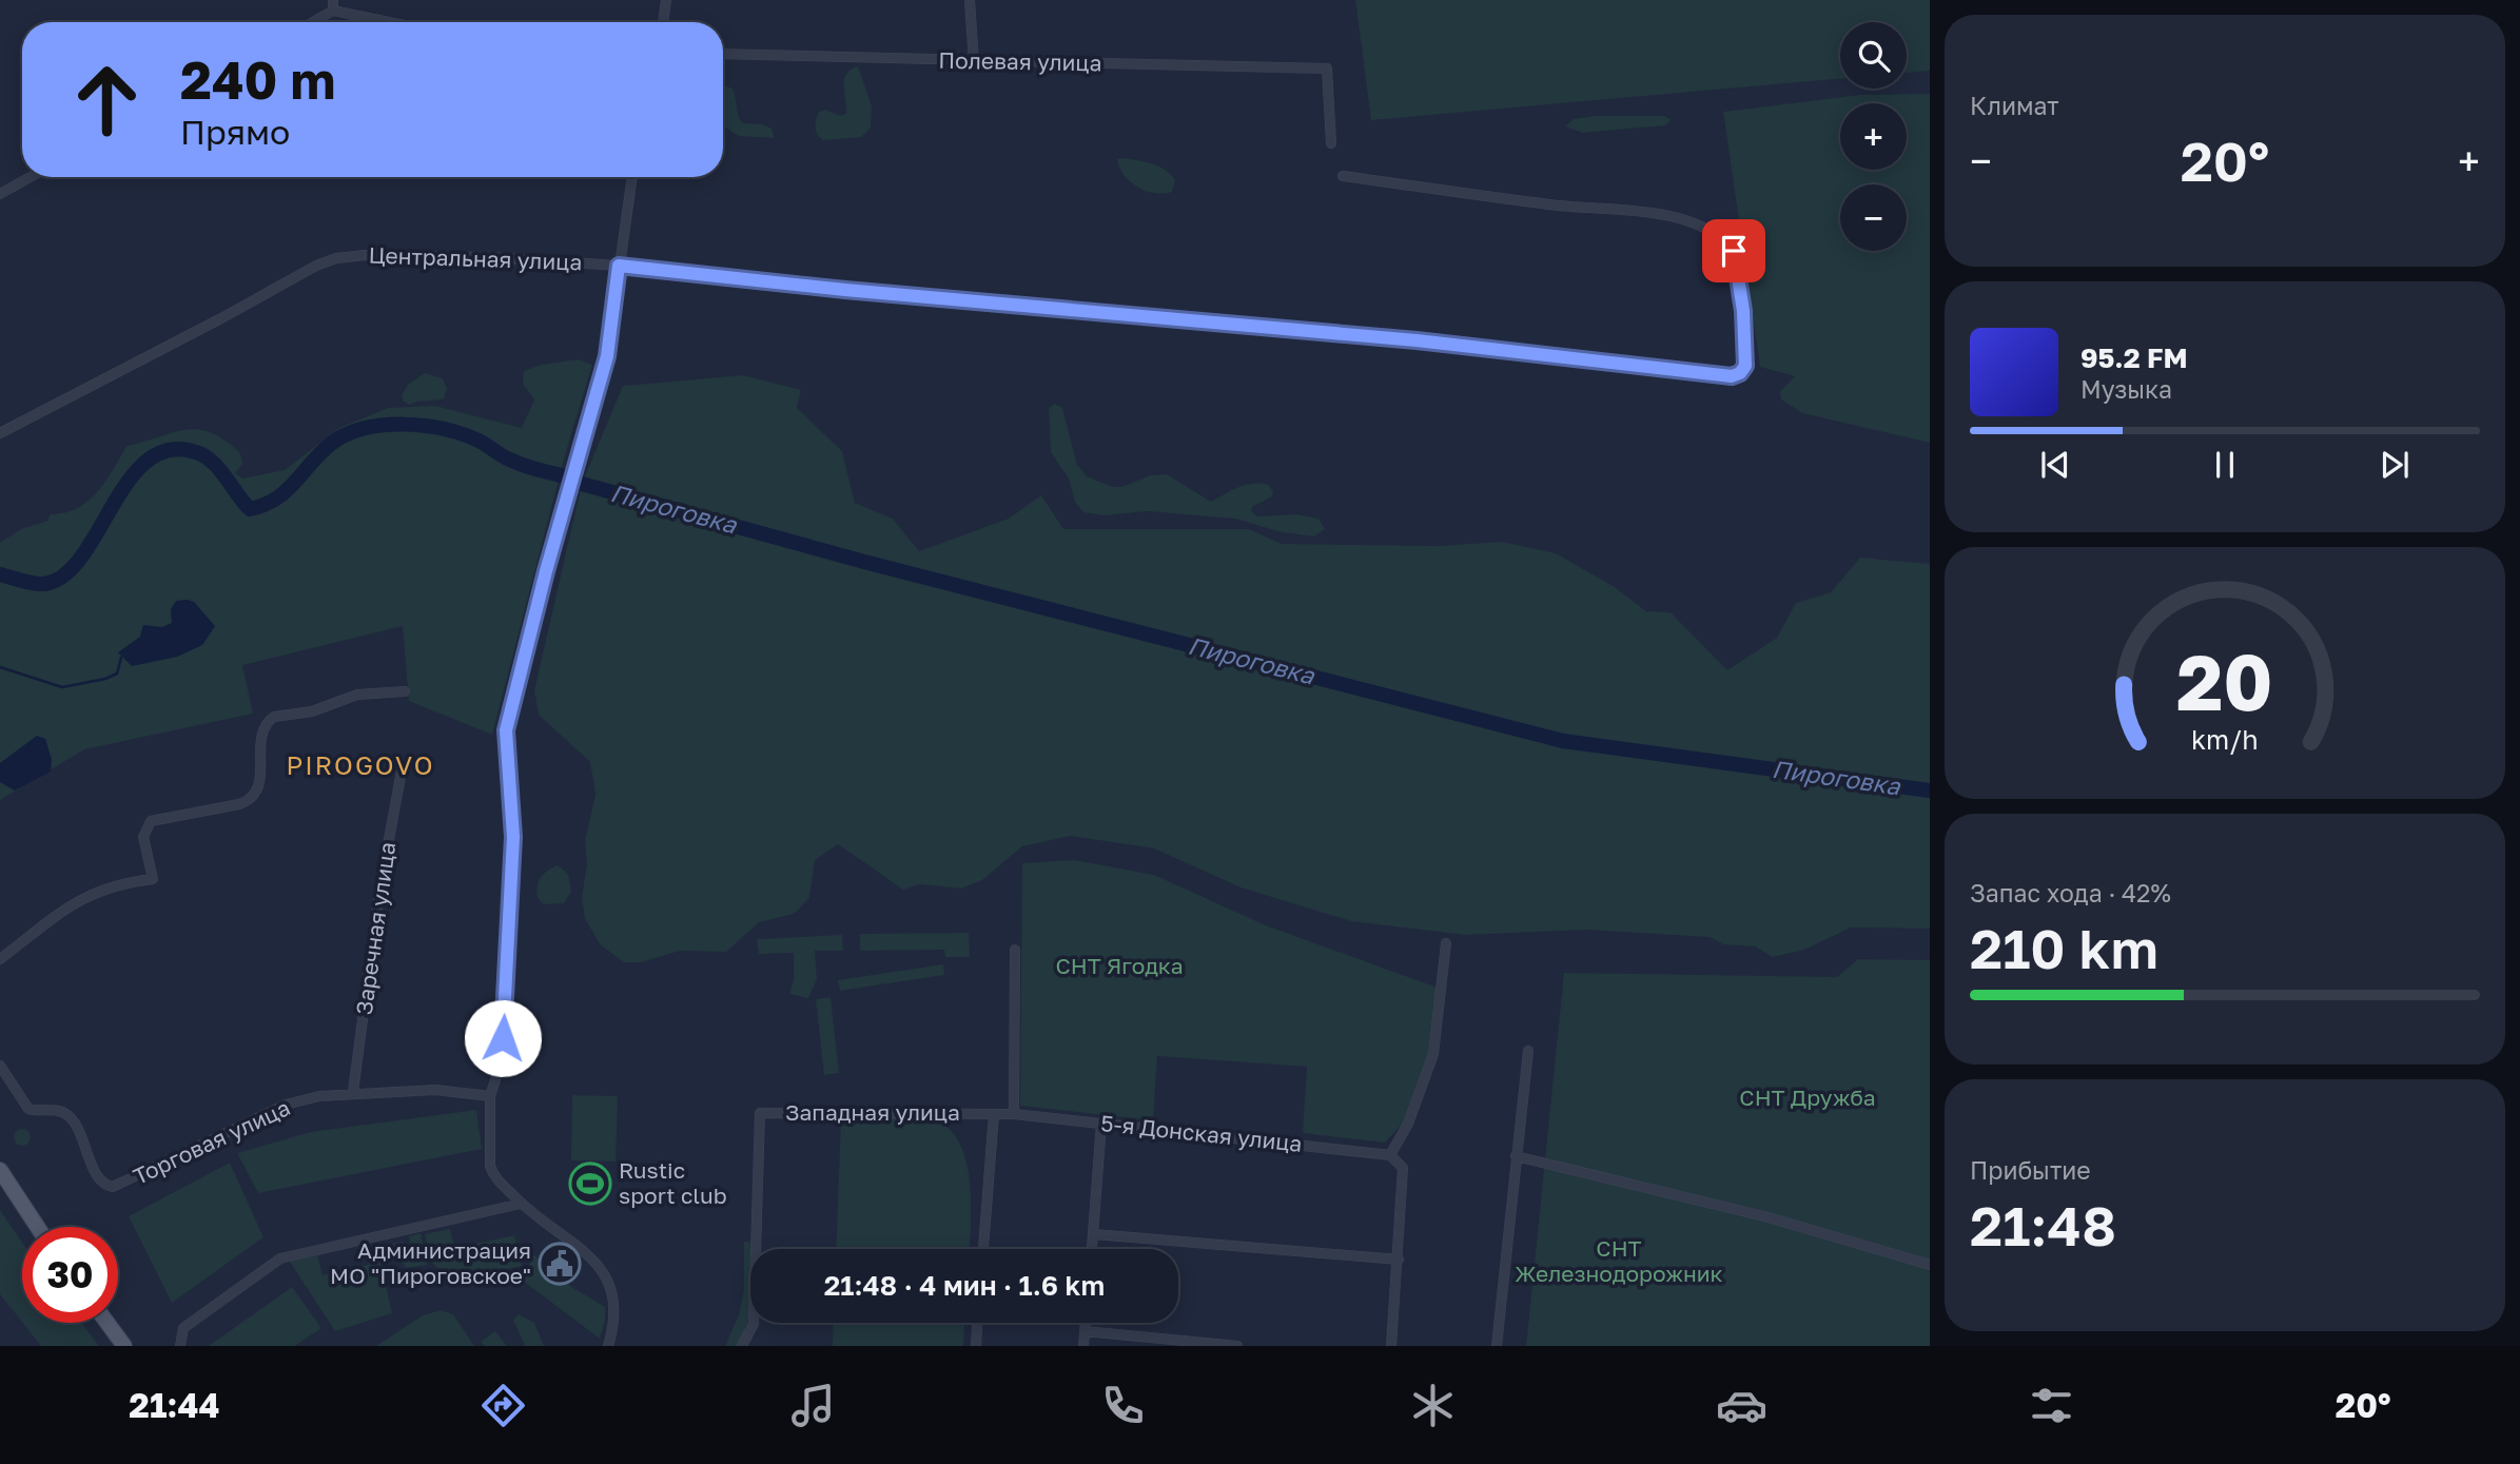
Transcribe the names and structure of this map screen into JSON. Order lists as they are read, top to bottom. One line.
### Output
{"streets":{"street":["Полевая улица","Центральная улица","Заречная улица","Западная улица","5-я Донская улица","Торговая улица"]},"crossings":[["Заречная улица","Торговая улица"],["Западная улица","5-я Донская улица"]],"districts":["PIROGOVO"],"water":["Пироговка"],"parks":["СНТ Ягодка","СНТ Дружба","СНТ Железнодорожник"],"places":{"sports":["Rustic sport club"],"public building":["Администрация МО \"Пироговское\""]},"page":{"tile":["Климат",["Запас хода · 42%","210 km"],["Прибытие","21:48"]],"map_buttons":["+","−"],"turn":["240 m","Прямо"],"heat":["−","20°","+"],"song":["95.2 FM","Музыка"],"limit":"30","trip":"21:48 · 4 мин · 1.6 km","tabs":["21:44","20°"],"gauge":["20","km/h"]}}
